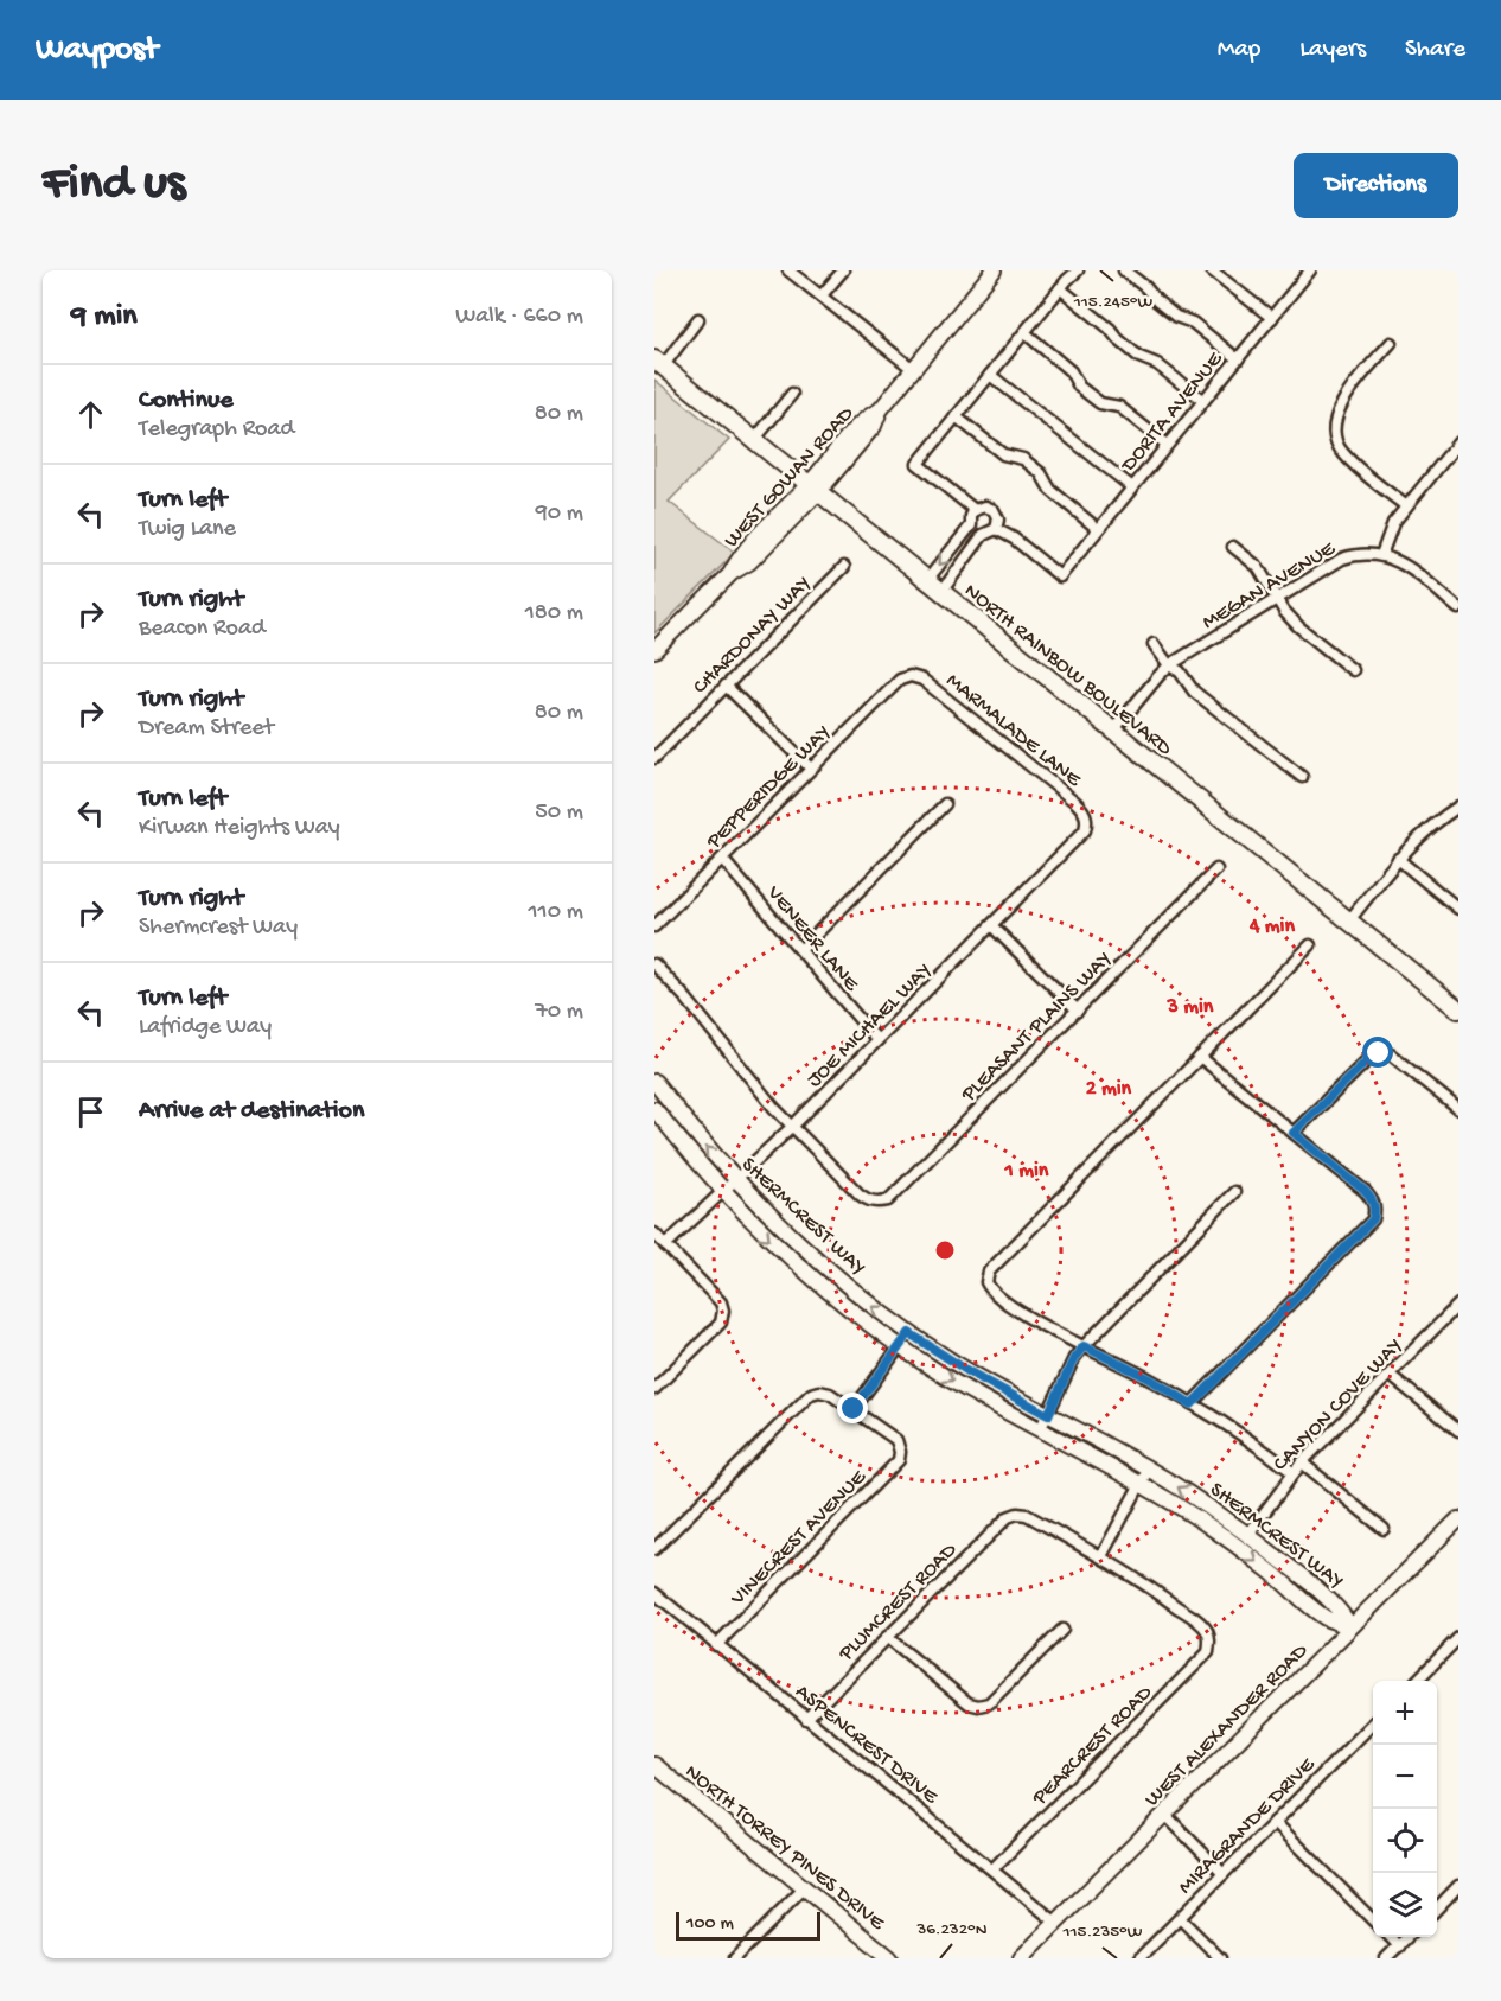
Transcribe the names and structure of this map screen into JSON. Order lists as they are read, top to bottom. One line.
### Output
{"streets":{"main road":["NORTH RAINBOW BOULEVARD"],"street":["DORITA AVENUE","WEST GOWAN ROAD","MEGAN AVENUE","CHARDONAY WAY","MARMALADE LANE","PEPPERIDGE WAY","VENEER LANE","JOE MICHAEL WAY","PLEASANT PLAINS WAY","SHERMCREST WAY","CANYON COVE WAY","VINECREST AVENUE","PLUMCREST ROAD","WEST ALEXANDER ROAD","ASPENCREST DRIVE","PEARCREST ROAD","MIRAGRANDE DRIVE","NORTH TORREY PINES DRIVE"]},"crossings":[["WEST GOWAN ROAD","NORTH RAINBOW BOULEVARD"],["MEGAN AVENUE","NORTH RAINBOW BOULEVARD"],["MARMALADE LANE","PEPPERIDGE WAY"],["MARMALADE LANE","JOE MICHAEL WAY"],["PEPPERIDGE WAY","VENEER LANE"],["VENEER LANE","JOE MICHAEL WAY"],["JOE MICHAEL WAY","PLEASANT PLAINS WAY"],["JOE MICHAEL WAY","SHERMCREST WAY"],["SHERMCREST WAY","CANYON COVE WAY"],["SHERMCREST WAY","WEST ALEXANDER ROAD"],["VINECREST AVENUE","ASPENCREST DRIVE"],["PLUMCREST ROAD","ASPENCREST DRIVE"],["PLUMCREST ROAD","PEARCREST ROAD"],["WEST ALEXANDER ROAD","ASPENCREST DRIVE"],["ASPENCREST DRIVE","PEARCREST ROAD"]],"scale_bar":"100 m","page":{"header":"Waypost","nav":["Map","Layers","Share"],"buttons":"Directions","title":"Find us","heading":["9 min","Walk · 660 m"],"list":[["Continue","Telegraph Road","80 m"],["Turn left","Twig Lane","90 m"],["Turn right","Beacon Road","180 m"],["Turn right","Dream Street","80 m"],["Turn left","Kirwan Heights Way","50 m"],["Turn right","Shermcrest Way","110 m"],["Turn left","Lafridge Way","70 m"],"Arrive at destination"],"map_buttons":["+","−"],"scale":"100 m"},"coordinates":["115.245°W","36.232°N","115.235°W"],"rings":["4 min","3 min","2 min","1 min"]}
